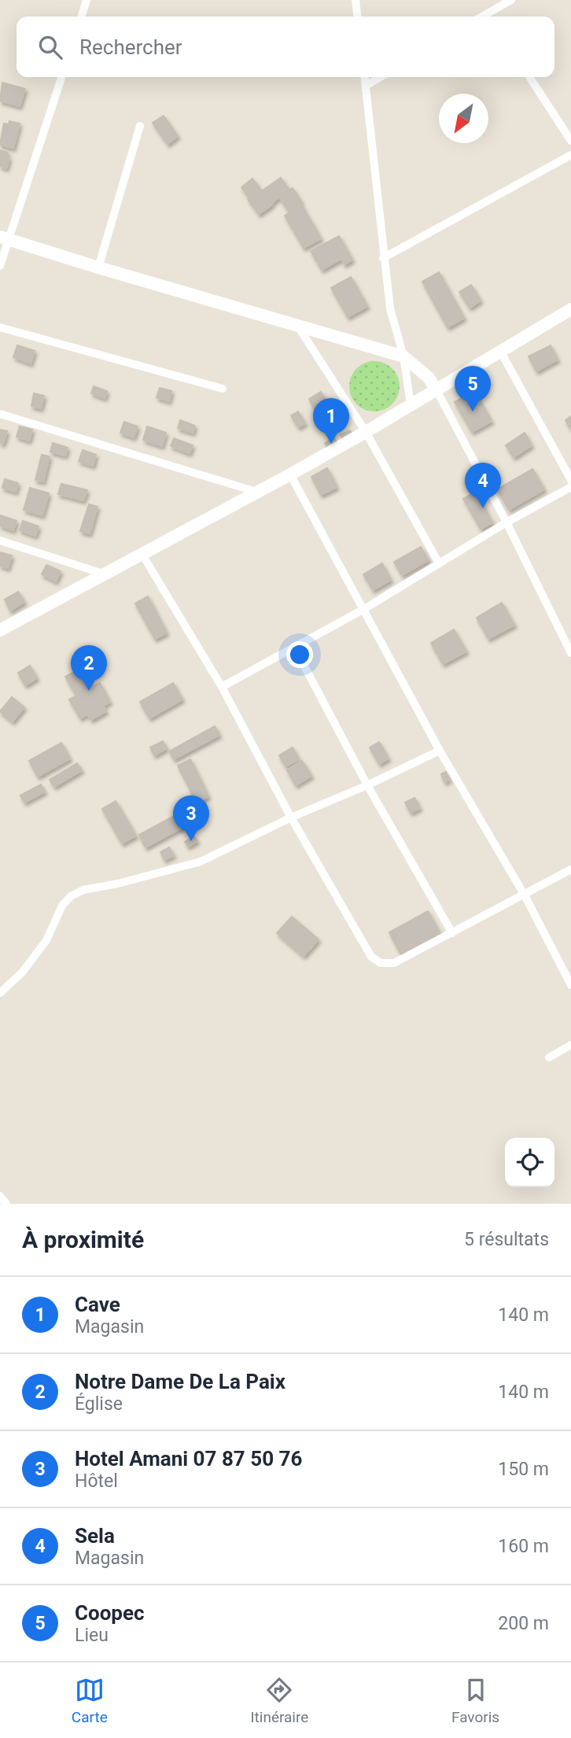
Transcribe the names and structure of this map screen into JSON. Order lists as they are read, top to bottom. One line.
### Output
{"north":"bottom left","page":{"search":"Rechercher","pins":["5","1","4","2","3"],"heading":["À proximité","5 résultats"],"list":[{"mark":"1","name":"Cave","note":"Magasin","value":"140 m"},{"mark":"2","name":"Notre Dame De La Paix","note":"Église","value":"140 m"},{"mark":"3","name":"Hotel Amani 07 87 50 76","note":"Hôtel","value":"150 m"},{"mark":"4","name":"Sela","note":"Magasin","value":"160 m"},{"mark":"5","name":"Coopec","note":"Lieu","value":"200 m"}],"nav":["Carte","Itinéraire","Favoris"]}}
